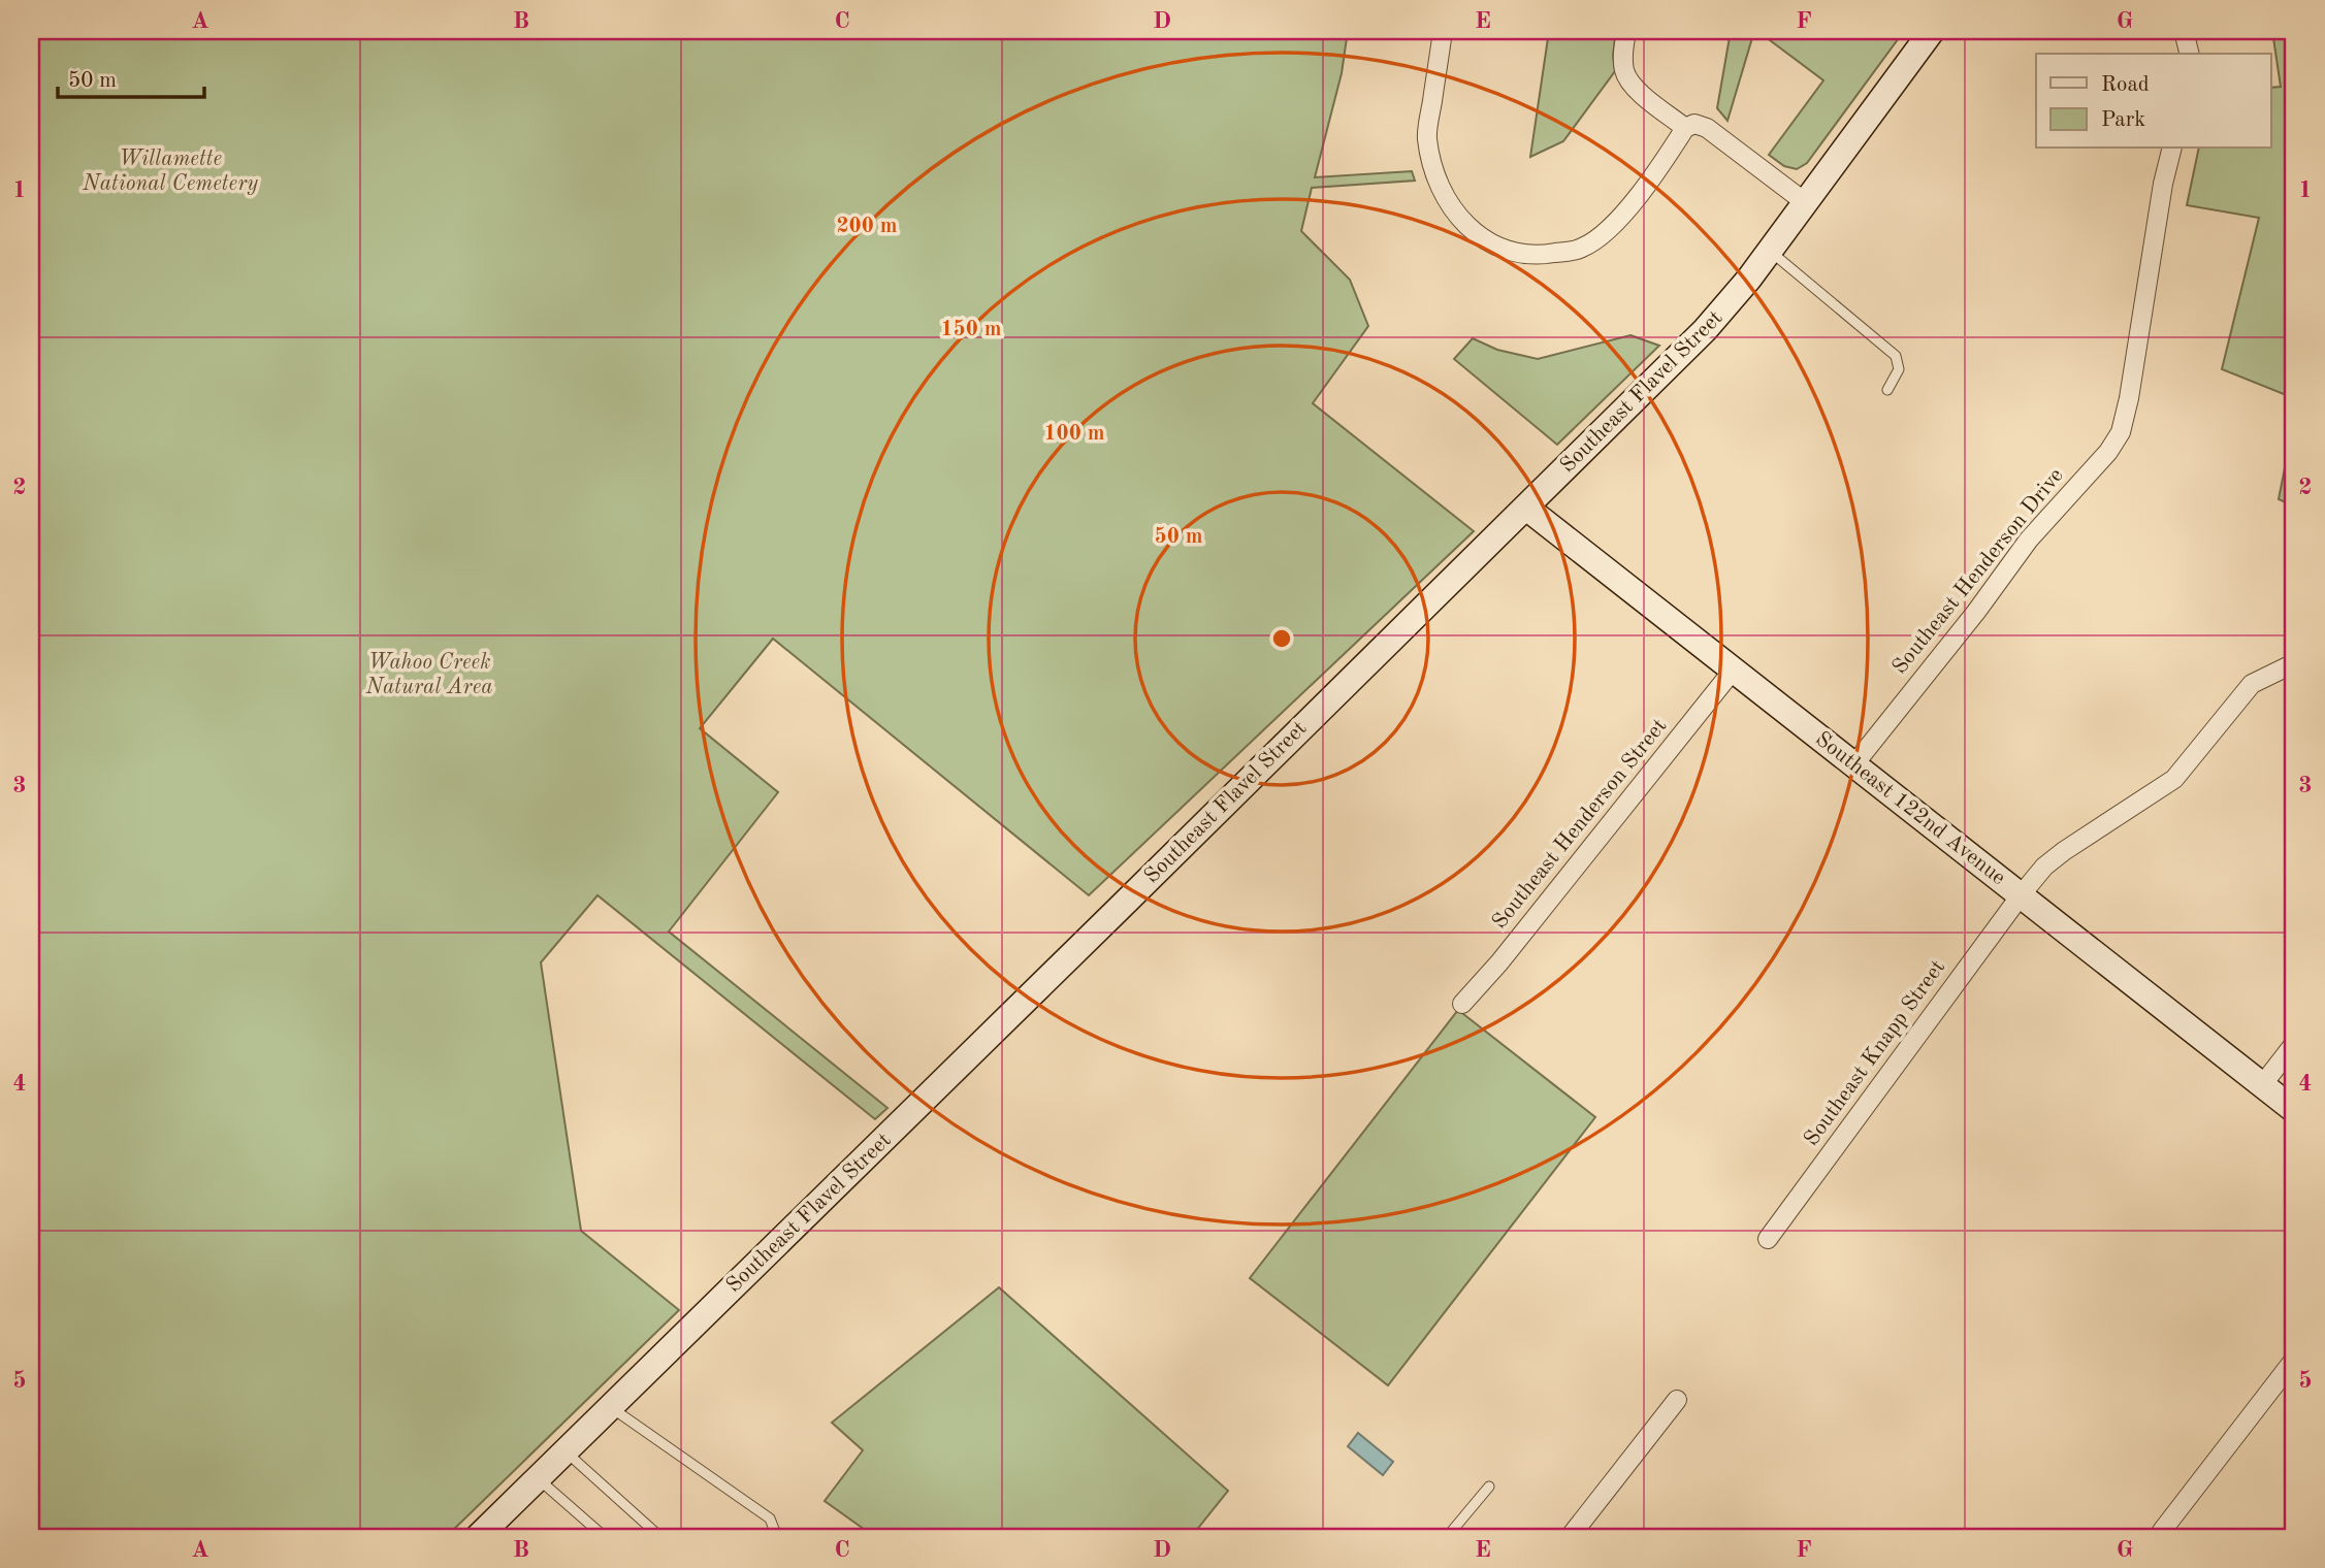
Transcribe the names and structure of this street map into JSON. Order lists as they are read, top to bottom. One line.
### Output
{"streets":{"street":["Southeast Flavel Street","Southeast Henderson Drive","Southeast 122nd Avenue","Southeast Henderson Street","Southeast Knapp Street"]},"crossings":[["Southeast Flavel Street","Southeast 122nd Avenue"],["Southeast Henderson Drive","Southeast 122nd Avenue"],["Southeast 122nd Avenue","Southeast Henderson Street"],["Southeast 122nd Avenue","Southeast Knapp Street"]],"parks":["Willamette National Cemetery","Wahoo Creek Natural Area"],"legend":["Road","Park"],"scale_bar":"50 m","grid":{"columns":["A","B","C","D","E","F","G"],"rows":["1","2","3","4","5"]},"rings":["200 m","150 m","100 m","50 m"]}
